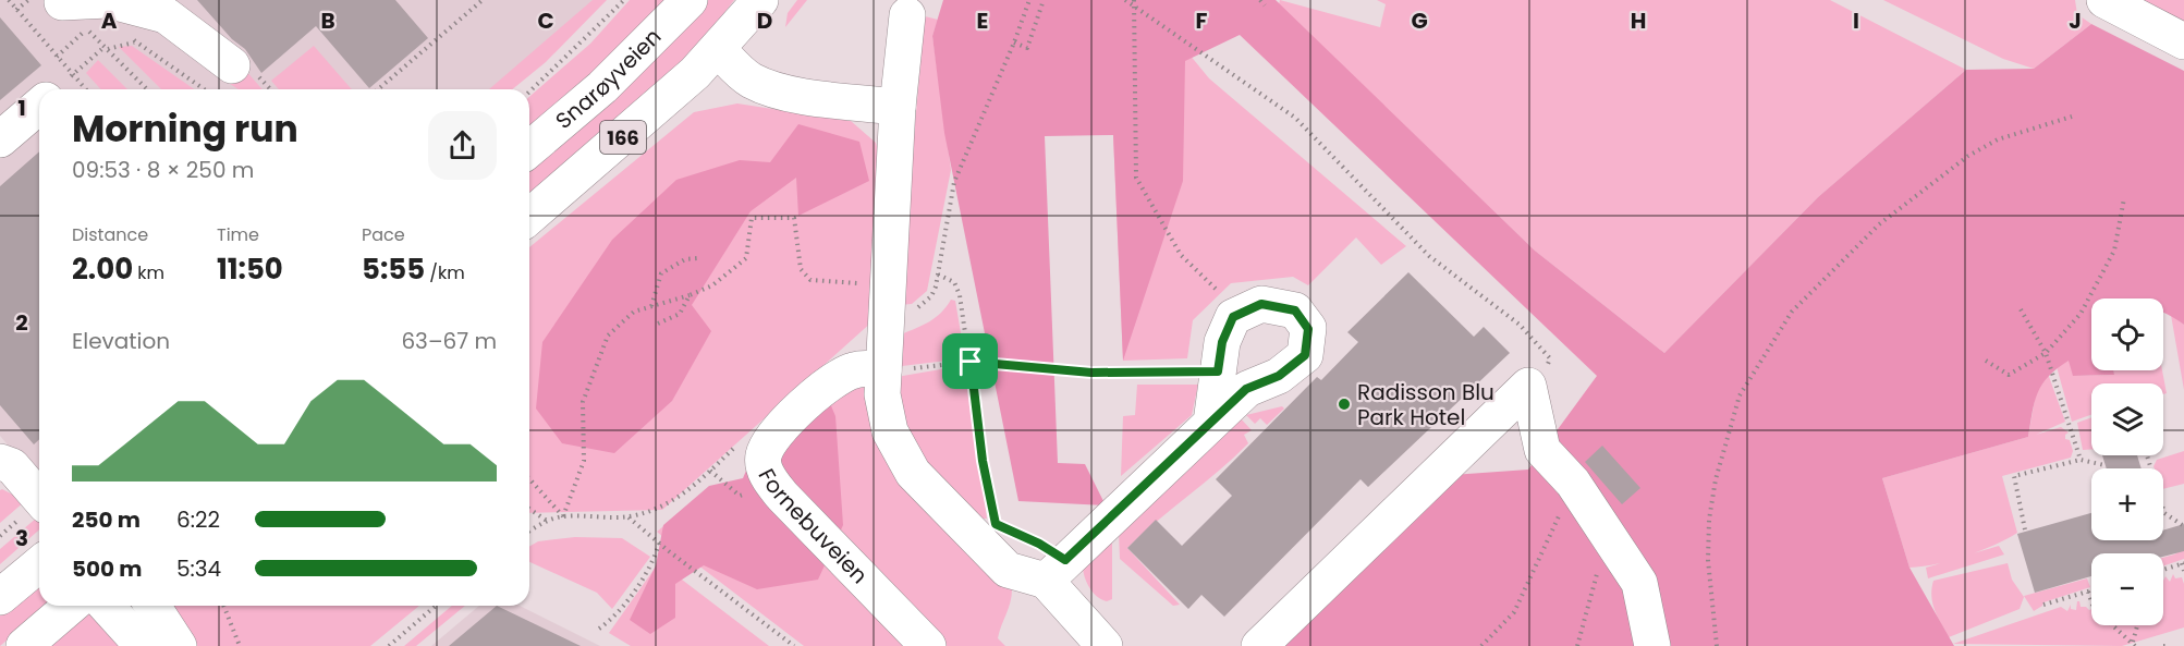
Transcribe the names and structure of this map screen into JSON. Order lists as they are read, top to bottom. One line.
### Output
{"streets":{"street":["Snarøyveien","166","Fornebuveien"]},"places":["Radisson Blu Park Hotel"],"page":{"heading":["Morning run","09:53 · 8 × 250 m"],"stats":[["Distance","2.00 km"],["Time","11:50"],["Pace","5:55 /km"]],"map_buttons":["+","−"],"chart":["Elevation","63–67 m"],"list":[{"name":"250 m","note":"6:22"},{"name":"500 m","note":"5:34"}]},"grid":{"columns":["A","B","C","D","E","F","G","H","I","J"],"rows":["1","2","3"]}}
